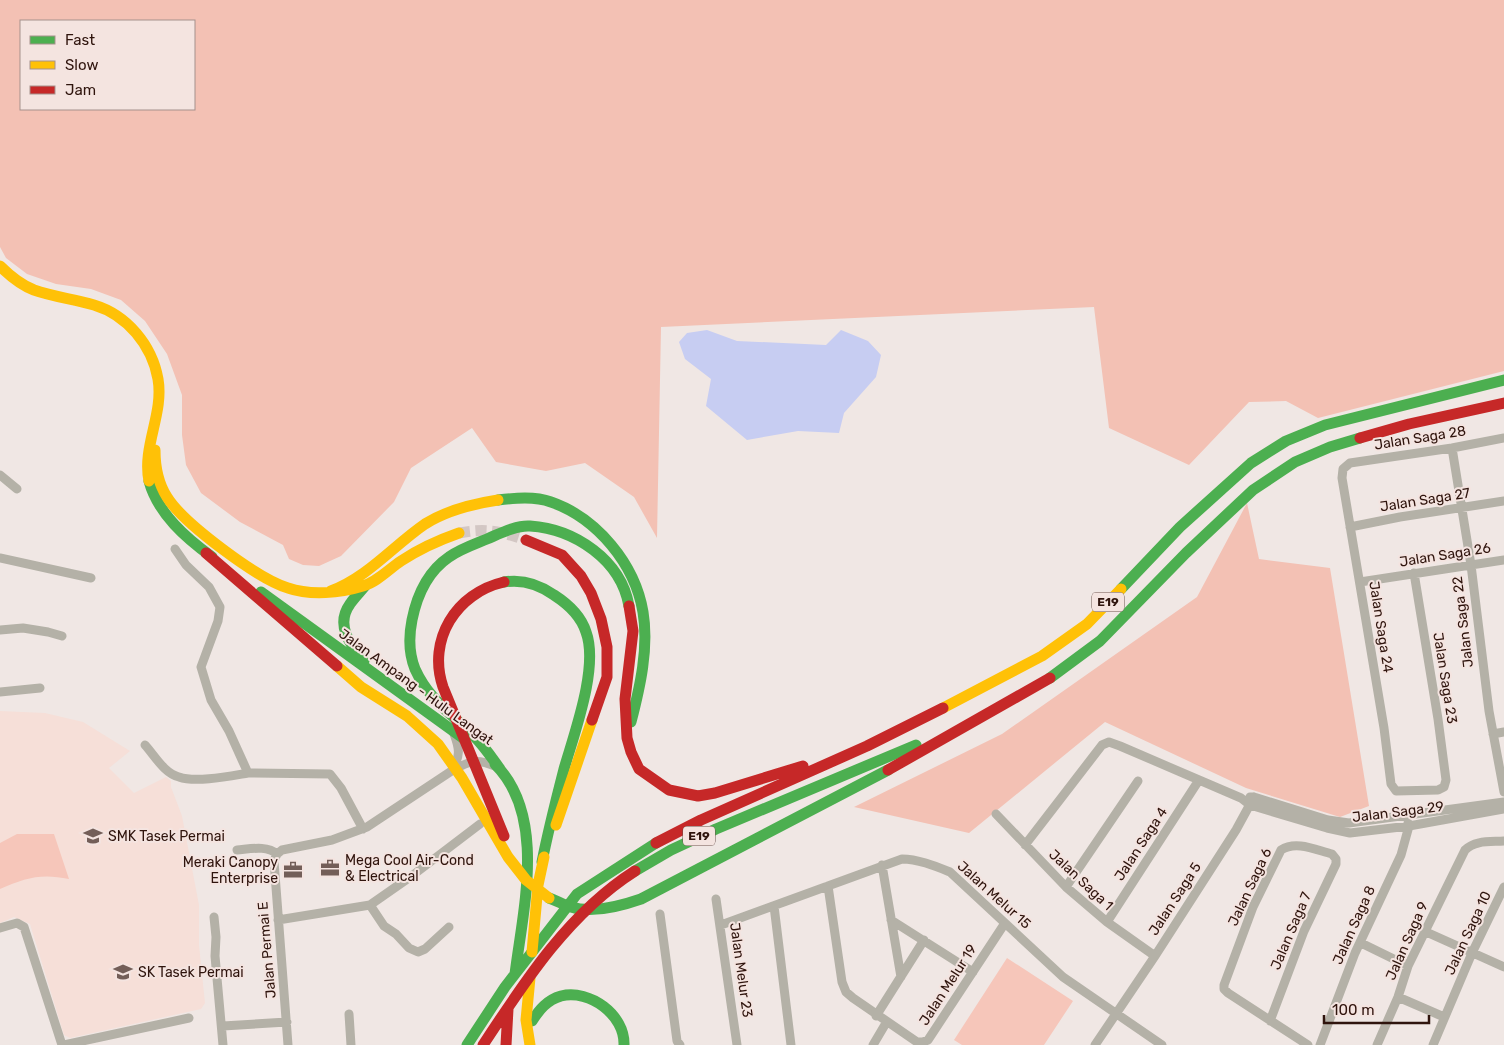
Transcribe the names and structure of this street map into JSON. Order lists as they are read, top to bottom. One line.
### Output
{"streets":{"main road":["E19","Jalan Ampang - Hulu Langat"],"street":["Jalan Saga 28","Jalan Saga 27","Jalan Saga 26","Jalan Saga 22","Jalan Saga 24","Jalan Saga 23","Jalan Saga 29","Jalan Saga 4","Jalan Saga 1","Jalan Saga 6","Jalan Melur 15","Jalan Saga 5","Jalan Saga 8","Jalan Saga 7","Jalan Saga 10","Jalan Saga 9","Jalan Permai E","Jalan Melur 23","Jalan Melur 19"]},"crossings":[["Jalan Saga 28","Jalan Saga 22"],["Jalan Saga 28","Jalan Saga 24"],["Jalan Saga 27","Jalan Saga 22"],["Jalan Saga 27","Jalan Saga 24"],["Jalan Saga 26","Jalan Saga 22"],["Jalan Saga 26","Jalan Saga 24"],["Jalan Saga 26","Jalan Saga 23"],["Jalan Saga 24","Jalan Saga 23"],["Jalan Saga 29","Jalan Saga 4"],["Jalan Saga 29","Jalan Saga 1"],["Jalan Saga 29","Jalan Saga 5"],["Jalan Saga 29","Jalan Saga 8"],["Jalan Saga 4","Jalan Saga 1"],["Jalan Saga 1","Jalan Saga 5"],["Jalan Saga 6","Jalan Saga 7"],["Jalan Melur 15","Jalan Saga 5"],["Jalan Melur 15","Jalan Melur 23"],["Jalan Melur 15","Jalan Melur 19"]],"places":{"school or university":["SMK Tasek Permai","SK Tasek Permai"],"office":["Mega Cool Air-Cond & Electrical","Meraki Canopy Enterprise"]},"legend":["Fast","Slow","Jam"],"scale_bar":"100 m"}
